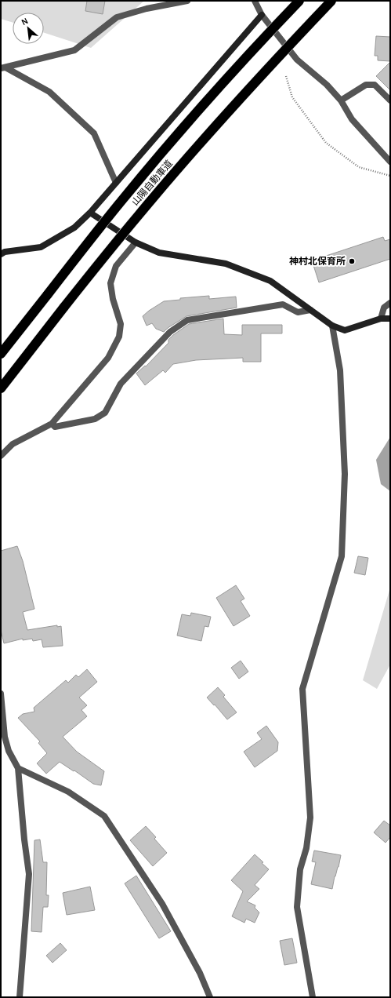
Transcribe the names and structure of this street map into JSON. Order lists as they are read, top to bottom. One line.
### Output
{"streets":{"highway":["山陽自動車道"]},"places":["神村北保育所"],"north":"top left"}
